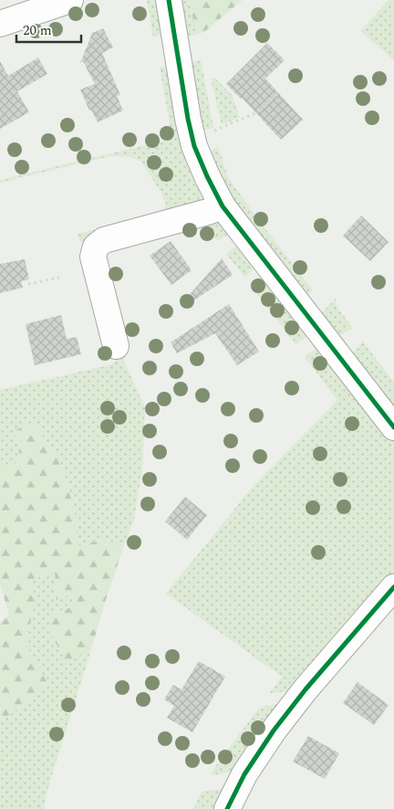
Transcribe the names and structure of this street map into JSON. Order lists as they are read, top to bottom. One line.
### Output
{"scale_bar":"20 m"}
